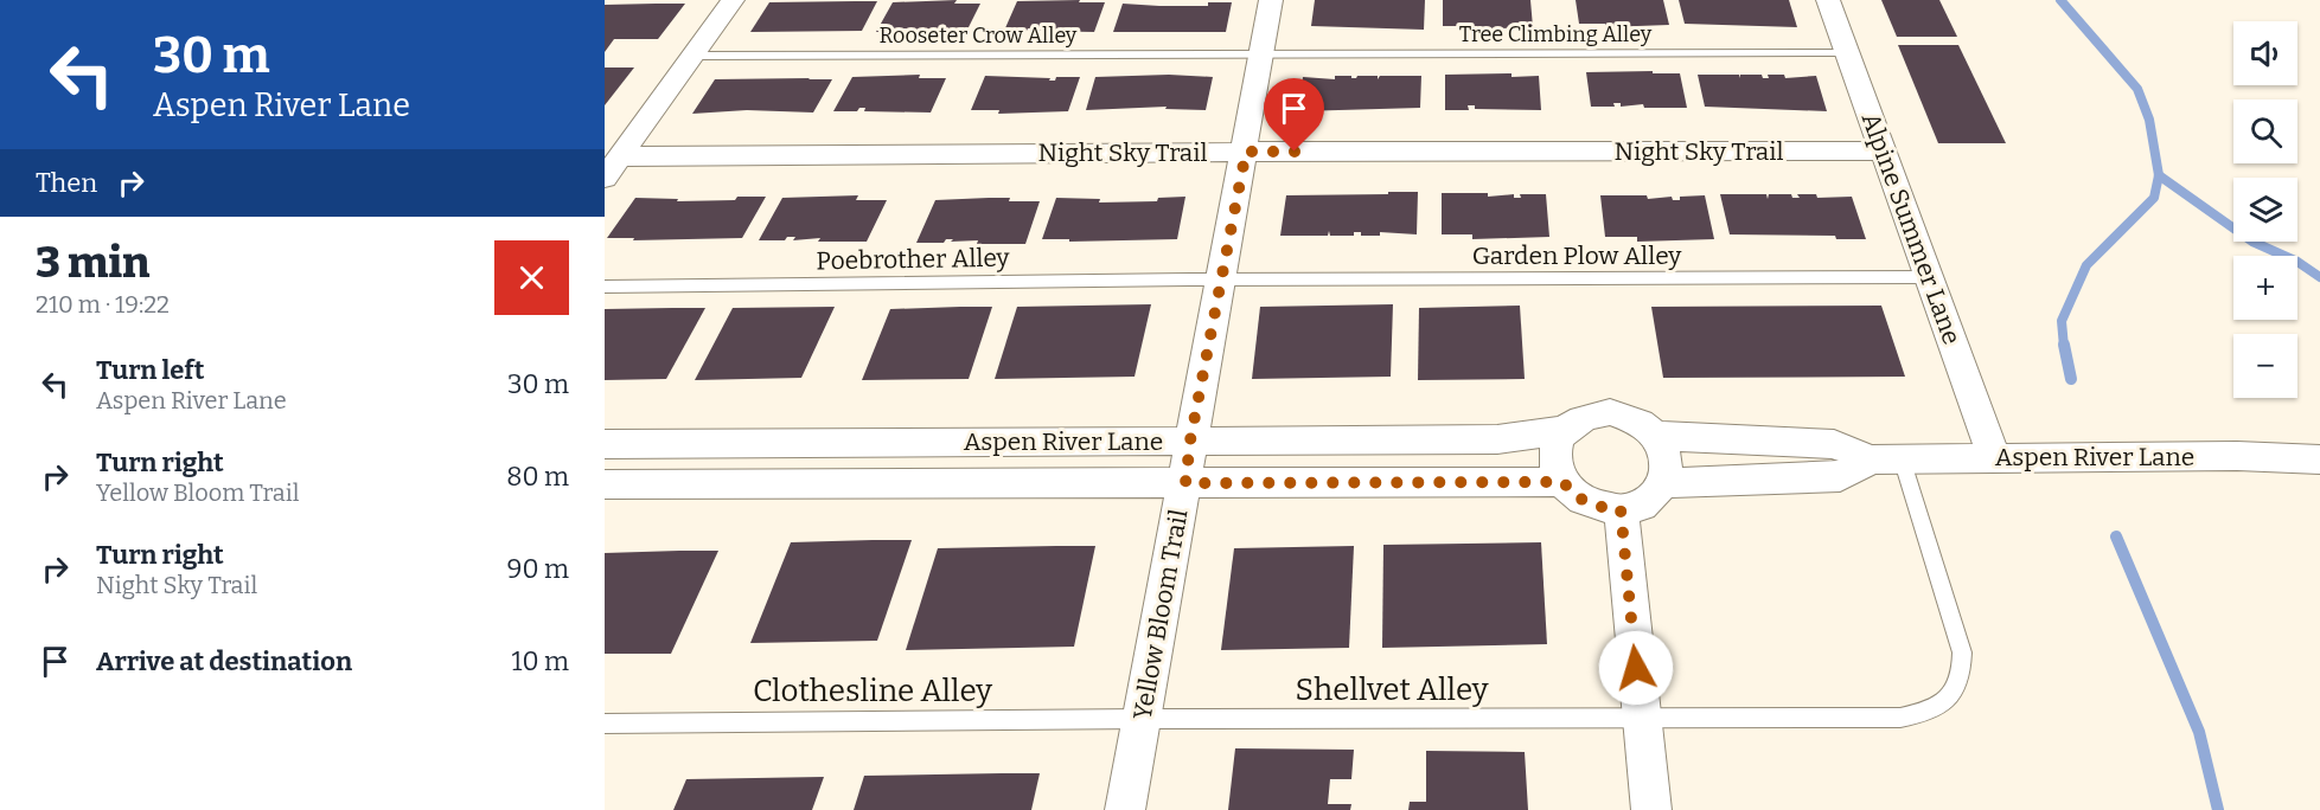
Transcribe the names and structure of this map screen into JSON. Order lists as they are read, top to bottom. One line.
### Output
{"streets":{"street":["Night Sky Trail","Alpine Summer Lane","Aspen River Lane","Yellow Bloom Trail"],"lane":["Tree Climbing Alley","Rooseter Crow Alley","Garden Plow Alley","Poebrother Alley","Shellvet Alley","Clothesline Alley"]},"crossings":[["Tree Climbing Alley","Rooseter Crow Alley"],["Tree Climbing Alley","Alpine Summer Lane"],["Tree Climbing Alley","Yellow Bloom Trail"],["Rooseter Crow Alley","Yellow Bloom Trail"],["Night Sky Trail","Alpine Summer Lane"],["Night Sky Trail","Yellow Bloom Trail"],["Alpine Summer Lane","Garden Plow Alley"],["Alpine Summer Lane","Aspen River Lane"],["Garden Plow Alley","Poebrother Alley"],["Garden Plow Alley","Yellow Bloom Trail"],["Poebrother Alley","Yellow Bloom Trail"],["Aspen River Lane","Yellow Bloom Trail"],["Aspen River Lane","Shellvet Alley"],["Yellow Bloom Trail","Shellvet Alley"],["Yellow Bloom Trail","Clothesline Alley"],["Shellvet Alley","Clothesline Alley"]],"page":{"turn":["30 m","Aspen River Lane"],"map_buttons":["+","−"],"then":"Then","heading":["3 min","210 m · 19:22"],"list":[{"name":"Turn left","note":"Aspen River Lane","value":"30 m"},{"name":"Turn right","note":"Yellow Bloom Trail","value":"80 m"},{"name":"Turn right","note":"Night Sky Trail","value":"90 m"},{"name":"Arrive at destination","value":"10 m"}]}}
